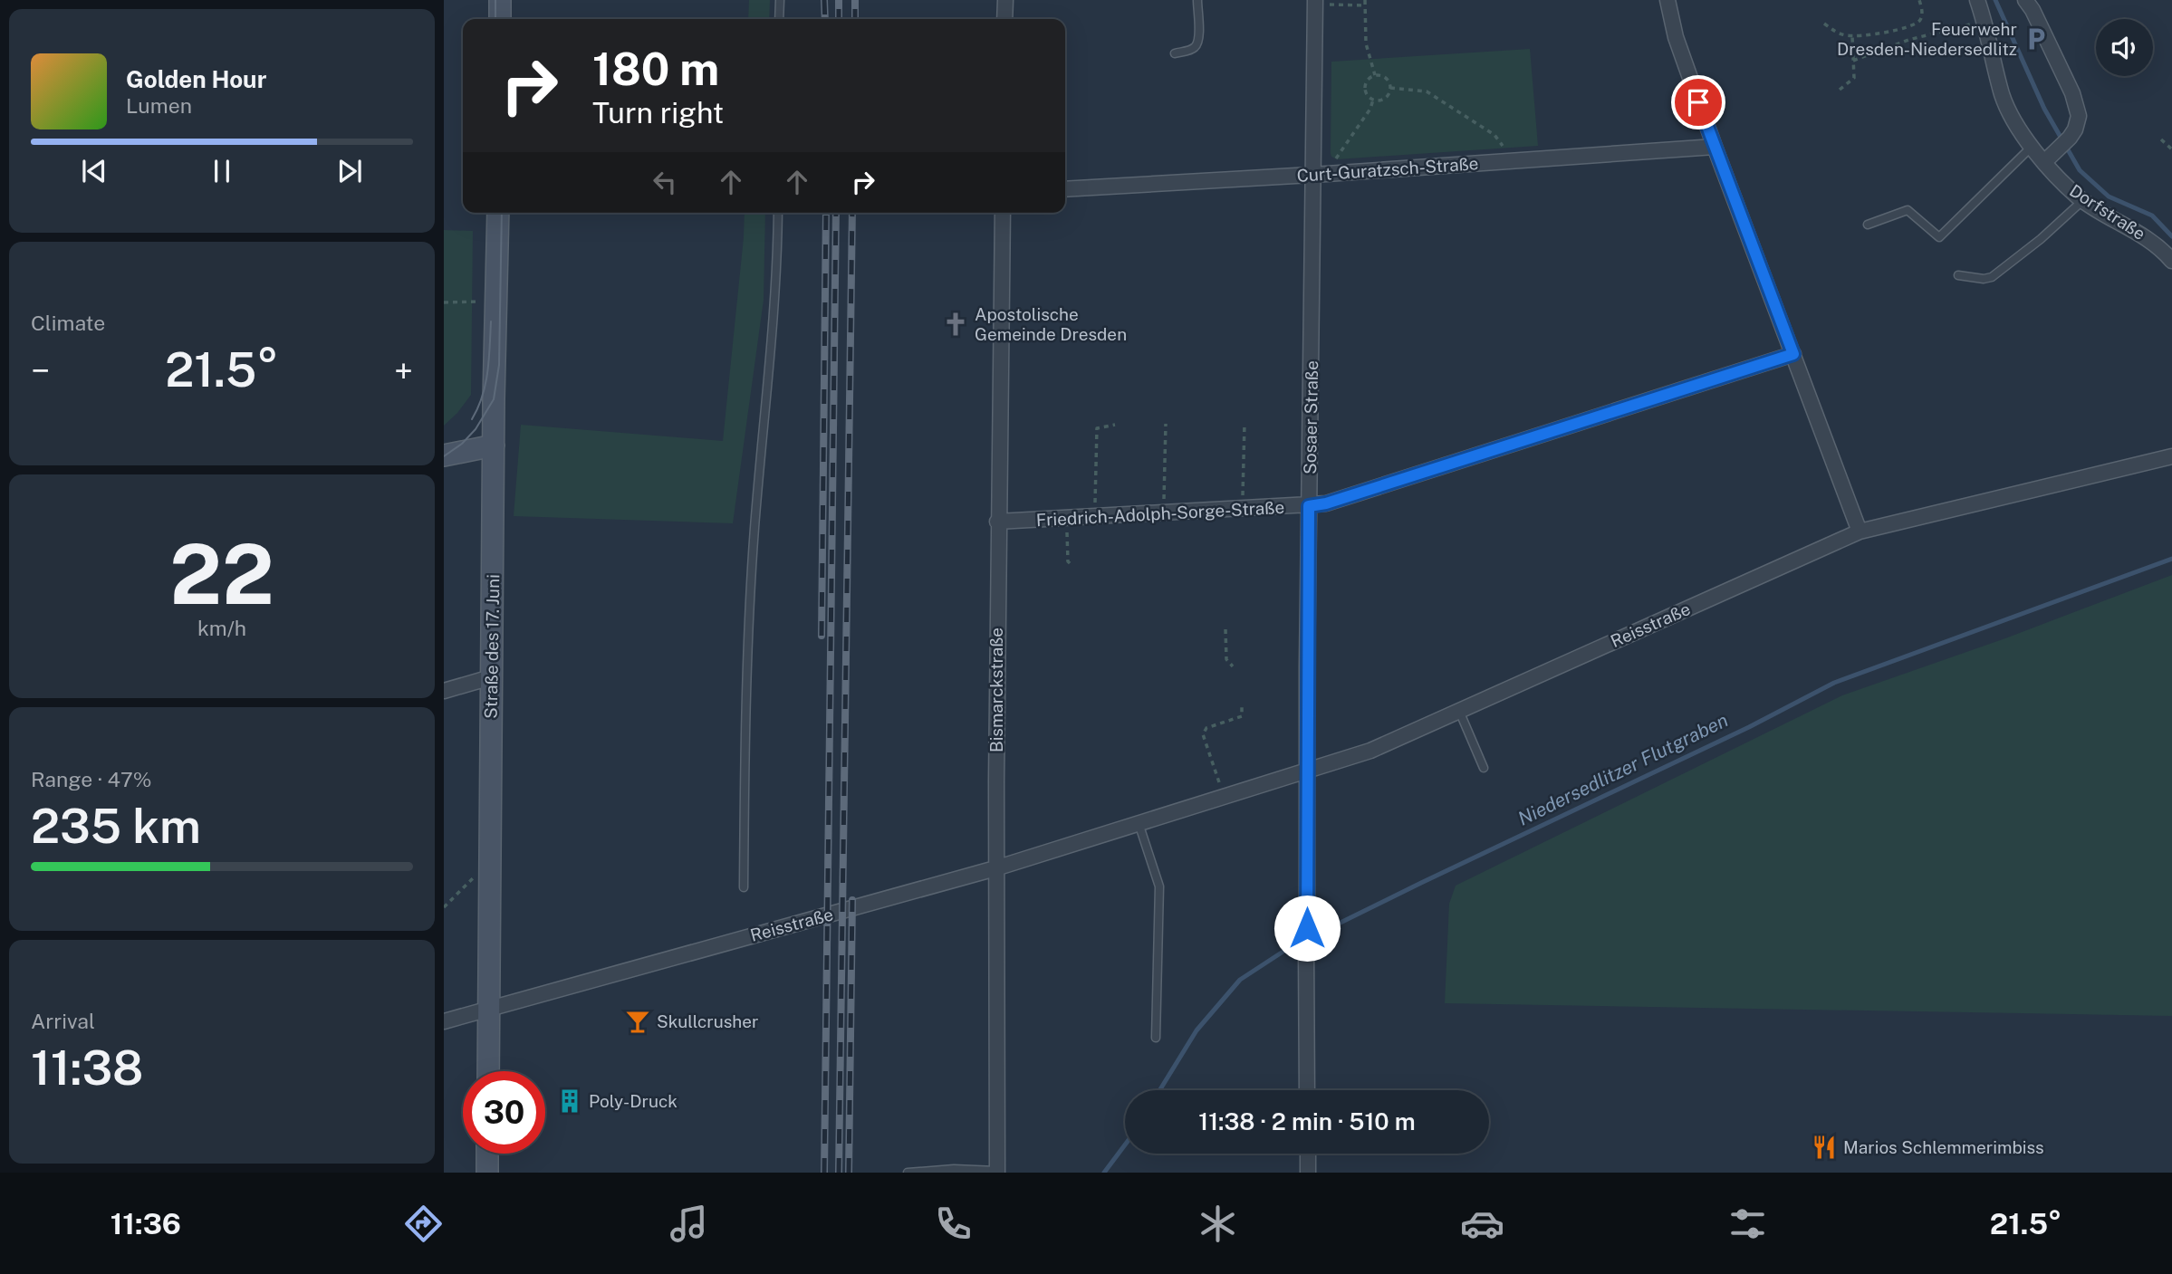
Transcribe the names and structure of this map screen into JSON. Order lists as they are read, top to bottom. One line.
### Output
{"streets":{"street":["Curt-Guratzsch-Straße","Dorfstraße","Sosaer Straße","Friedrich-Adolph-Sorge-Straße","Reisstraße","Straße des 17. Juni","Bismarckstraße"]},"crossings":[["Curt-Guratzsch-Straße","Sosaer Straße"],["Sosaer Straße","Friedrich-Adolph-Sorge-Straße"],["Sosaer Straße","Reisstraße"],["Friedrich-Adolph-Sorge-Straße","Bismarckstraße"],["Reisstraße","Straße des 17. Juni"],["Reisstraße","Bismarckstraße"]],"water":["Niedersedlitzer Flutgraben"],"places":{"parking":["Feuerwehr Dresden-Niedersedlitz"],"church":["Apostolische Gemeinde Dresden"],"bar":["Skullcrusher"],"building":["Poly-Druck"],"restaurant":["Marios Schlemmerimbiss"]},"page":{"turn":["180 m","Turn right"],"song":["Golden Hour","Lumen"],"tile":["Climate",["22","km/h"],["Range · 47%","235 km"],["Arrival","11:38"]],"heat":["−","21.5°","+"],"limit":"30","trip":"11:38 · 2 min · 510 m","tabs":["11:36","21.5°"]}}
